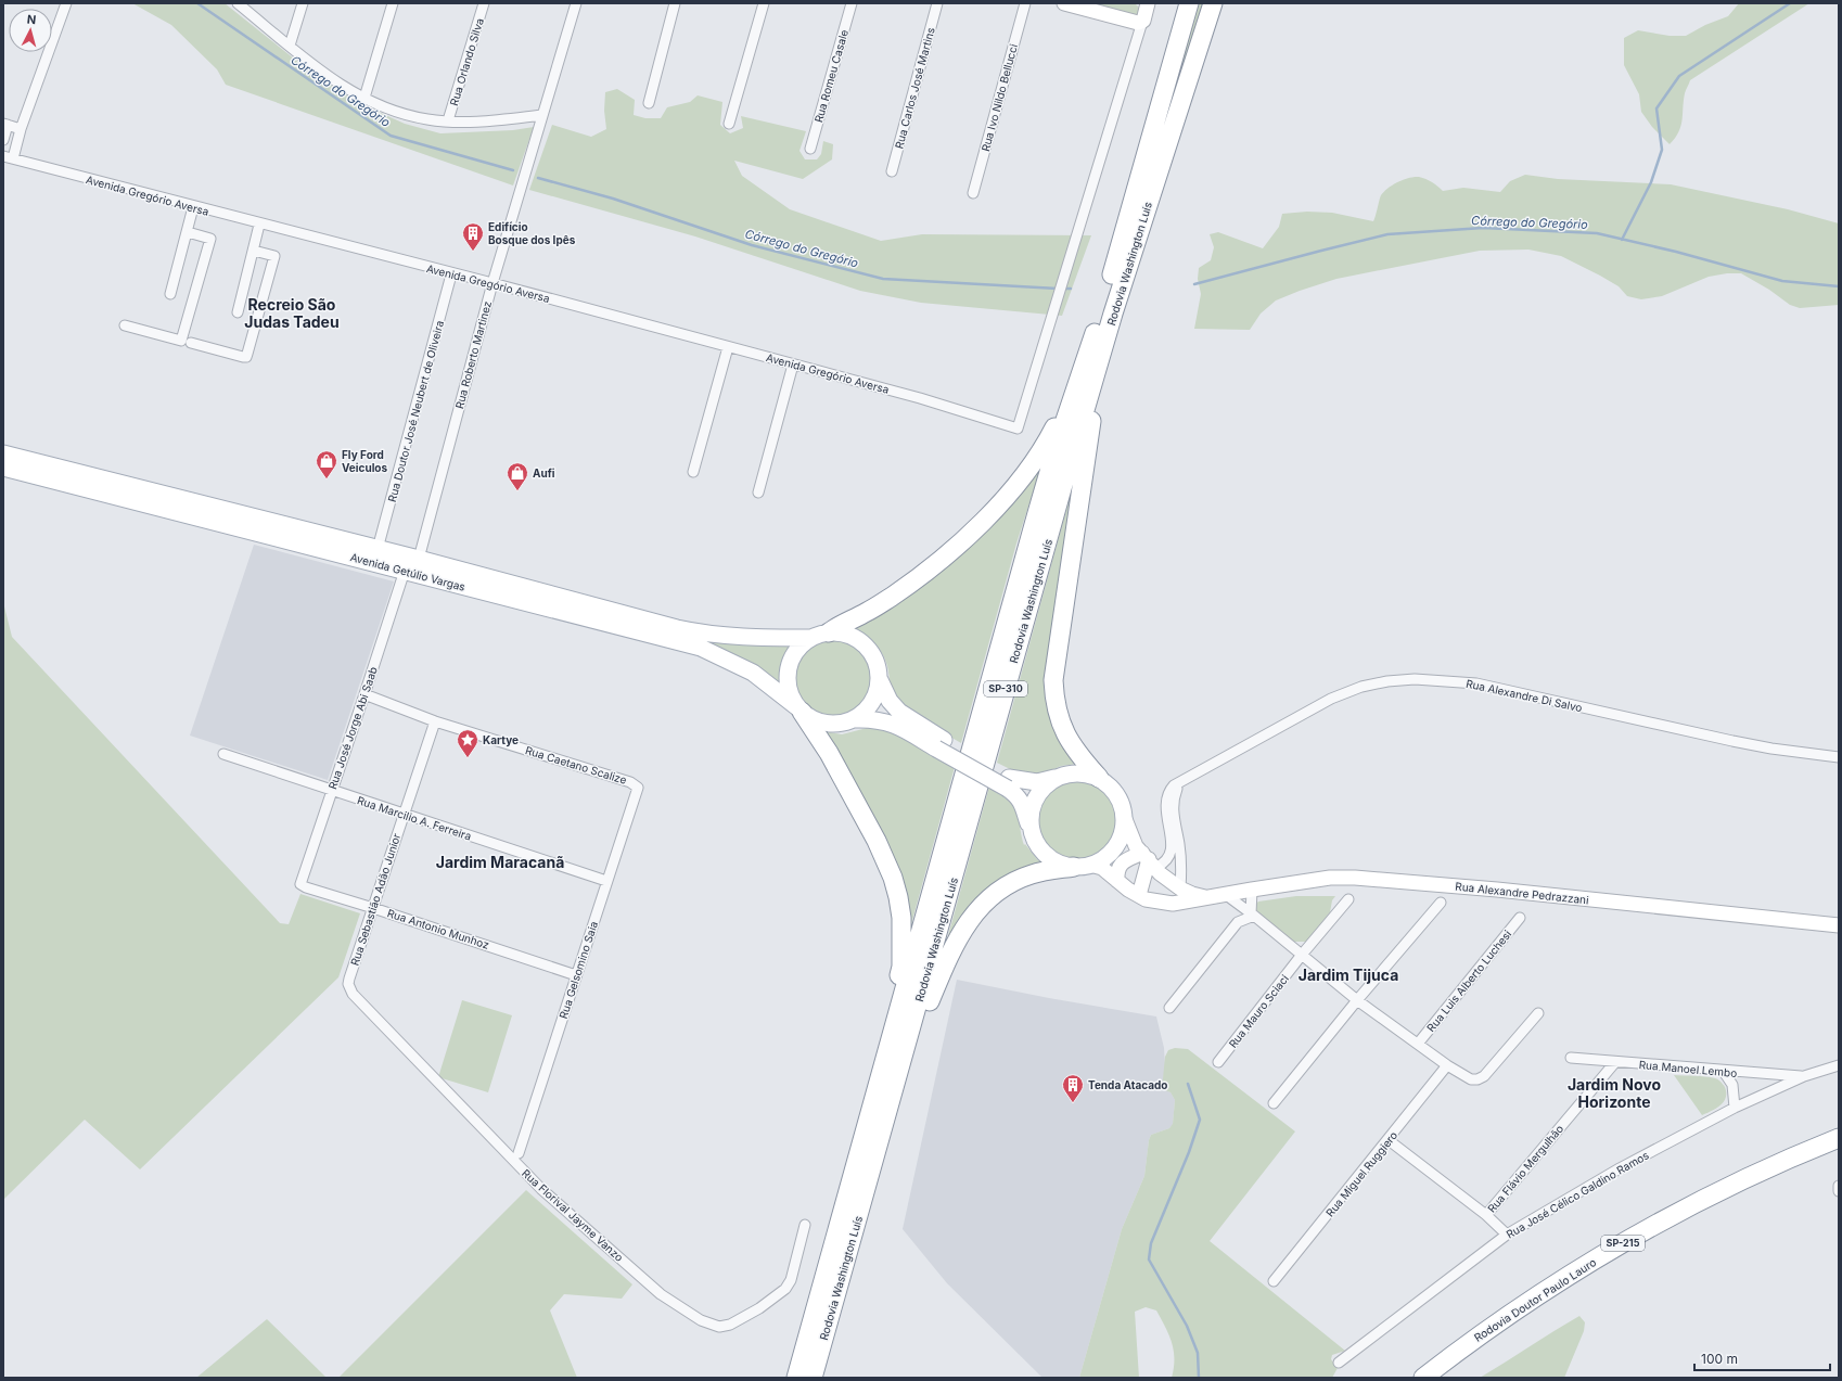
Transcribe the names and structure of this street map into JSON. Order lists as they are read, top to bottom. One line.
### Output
{"streets":{"highway":["Rodovia Washington Luís","SP-310","SP-215","Rodovia Doutor Paulo Lauro"],"main road":["Avenida Getúlio Vargas"],"street":["Rua Orlando Silva","Rua Romeu Casale","Rua Carlos José Martins","Rua Ivo Nildo Bellucci","Avenida Gregório Aversa","Rua Roberto Martinez","Rua Doutor José Neubert de Oliveira","Rua Alexandre Di Salvo","Rua José Jorge Abi Saab","Rua Caetano Scalize","Rua Marcilio A. Ferreira","Rua Alexandre Pedrazzani","Rua Sebastião Adão Junior","Rua Antonio Munhoz","Rua Gelsomino Saia","Rua Luis Alberto Luchesi","Rua Mauro Sciaci","Rua Manoel Lembo","Rua Flávio Mergulhão","Rua Miguel Ruggiero","Rua José Célico Galdino Ramos","Rua Florival Jayme Vanzo"]},"crossings":[["Avenida Gregório Aversa","Rua Roberto Martinez"],["Avenida Gregório Aversa","Rua Doutor José Neubert de Oliveira"],["Rua Roberto Martinez","Avenida Getúlio Vargas"],["Rua Doutor José Neubert de Oliveira","Avenida Getúlio Vargas"],["Avenida Getúlio Vargas","Rua José Jorge Abi Saab"],["Rua Alexandre Di Salvo","Rua Alexandre Pedrazzani"],["Rua José Jorge Abi Saab","Rua Caetano Scalize"],["Rua José Jorge Abi Saab","Rua Marcilio A. Ferreira"],["Rua José Jorge Abi Saab","Rua Antonio Munhoz"],["Rua Caetano Scalize","Rua Sebastião Adão Junior"],["Rua Caetano Scalize","Rua Gelsomino Saia"],["Rua Marcilio A. Ferreira","Rua Sebastião Adão Junior"],["Rua Marcilio A. Ferreira","Rua Gelsomino Saia"],["Rua Sebastião Adão Junior","Rua Antonio Munhoz"],["Rua Sebastião Adão Junior","Rua Florival Jayme Vanzo"],["Rua Antonio Munhoz","Rua Gelsomino Saia"],["Rua Manoel Lembo","Rua Flávio Mergulhão"],["Rua Manoel Lembo","Rua José Célico Galdino Ramos"]],"districts":["Recreio São Judas Tadeu","Jardim Maracanã","Jardim Tijuca","Jardim Novo Horizonte"],"water":["Córrego do Gregório"],"places":{"building":["Edifício Bosque dos Ipês","Tenda Atacado"],"shop":["Fly Ford Veiculos","Aufi"],"place":["Kartye"]},"scale_bar":"100 m","north":"top"}
